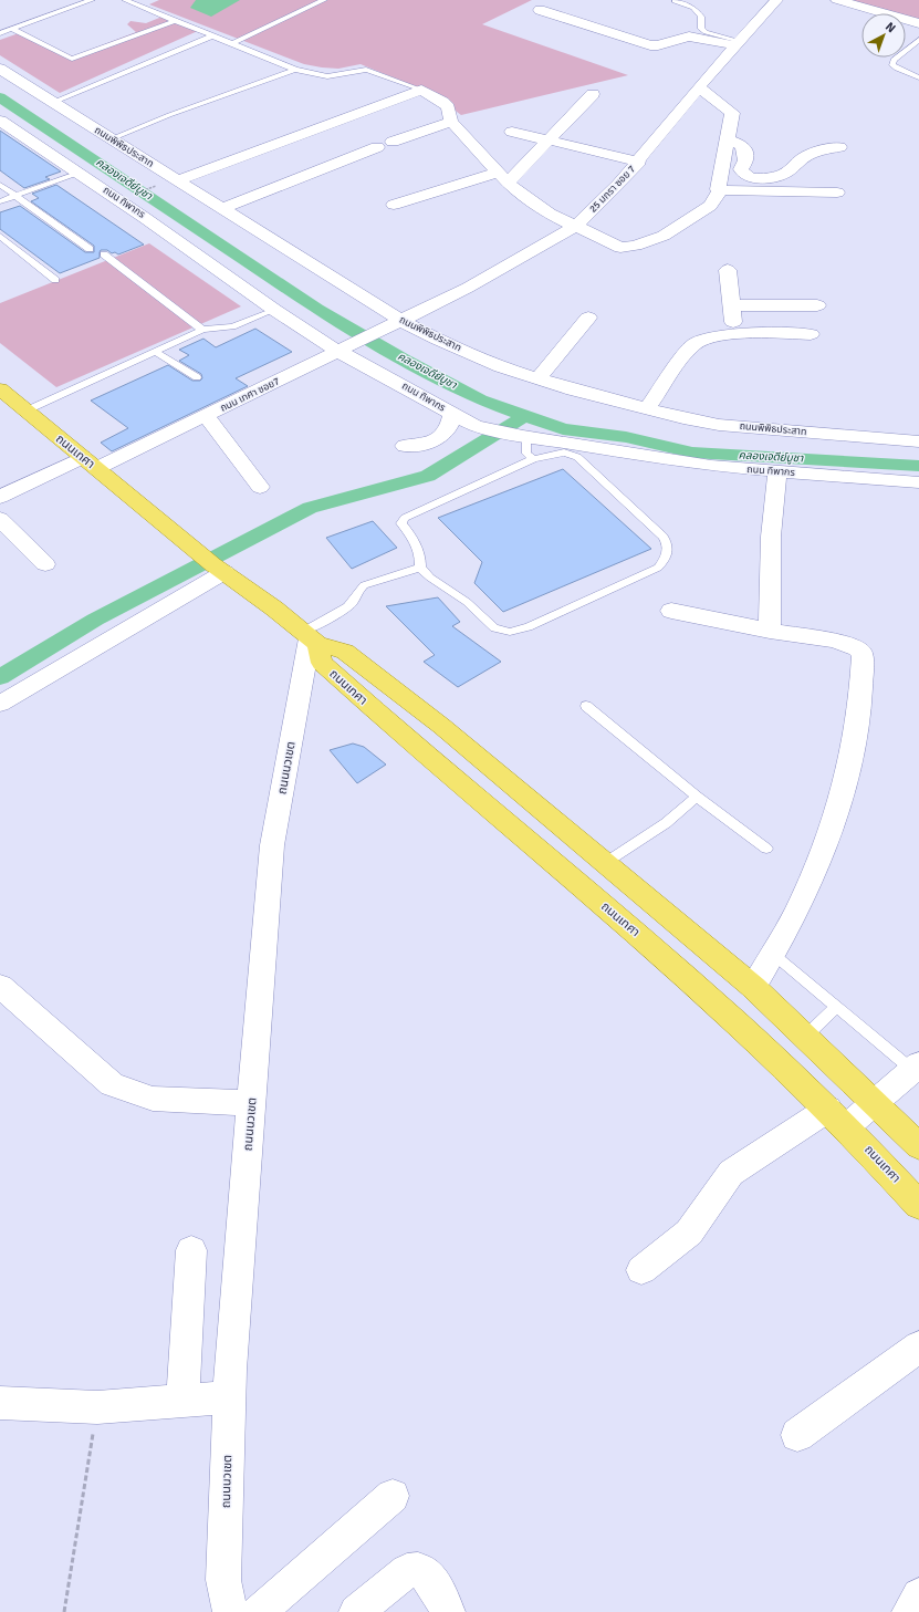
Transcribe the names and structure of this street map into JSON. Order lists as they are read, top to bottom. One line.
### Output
{"streets":{"main road":["ถนนเทศา"],"street":["ถนนพิพิธประสาท","25 มกรา ซอย 7","ถนน ทิพากร","ถนน เทศา ซอย7","ถนนนวเขต"]},"crossings":[["ถนนพิพิธประสาท","25 มกรา ซอย 7"],["ถนนพิพิธประสาท","ถนน เทศา ซอย7"],["25 มกรา ซอย 7","ถนน เทศา ซอย7"],["ถนน ทิพากร","ถนน เทศา ซอย7"],["ถนน เทศา ซอย7","ถนนเทศา"],["ถนนเทศา","ถนนนวเขต"]],"water":["คลองเจดีย์บูชา"],"north":"top right"}
